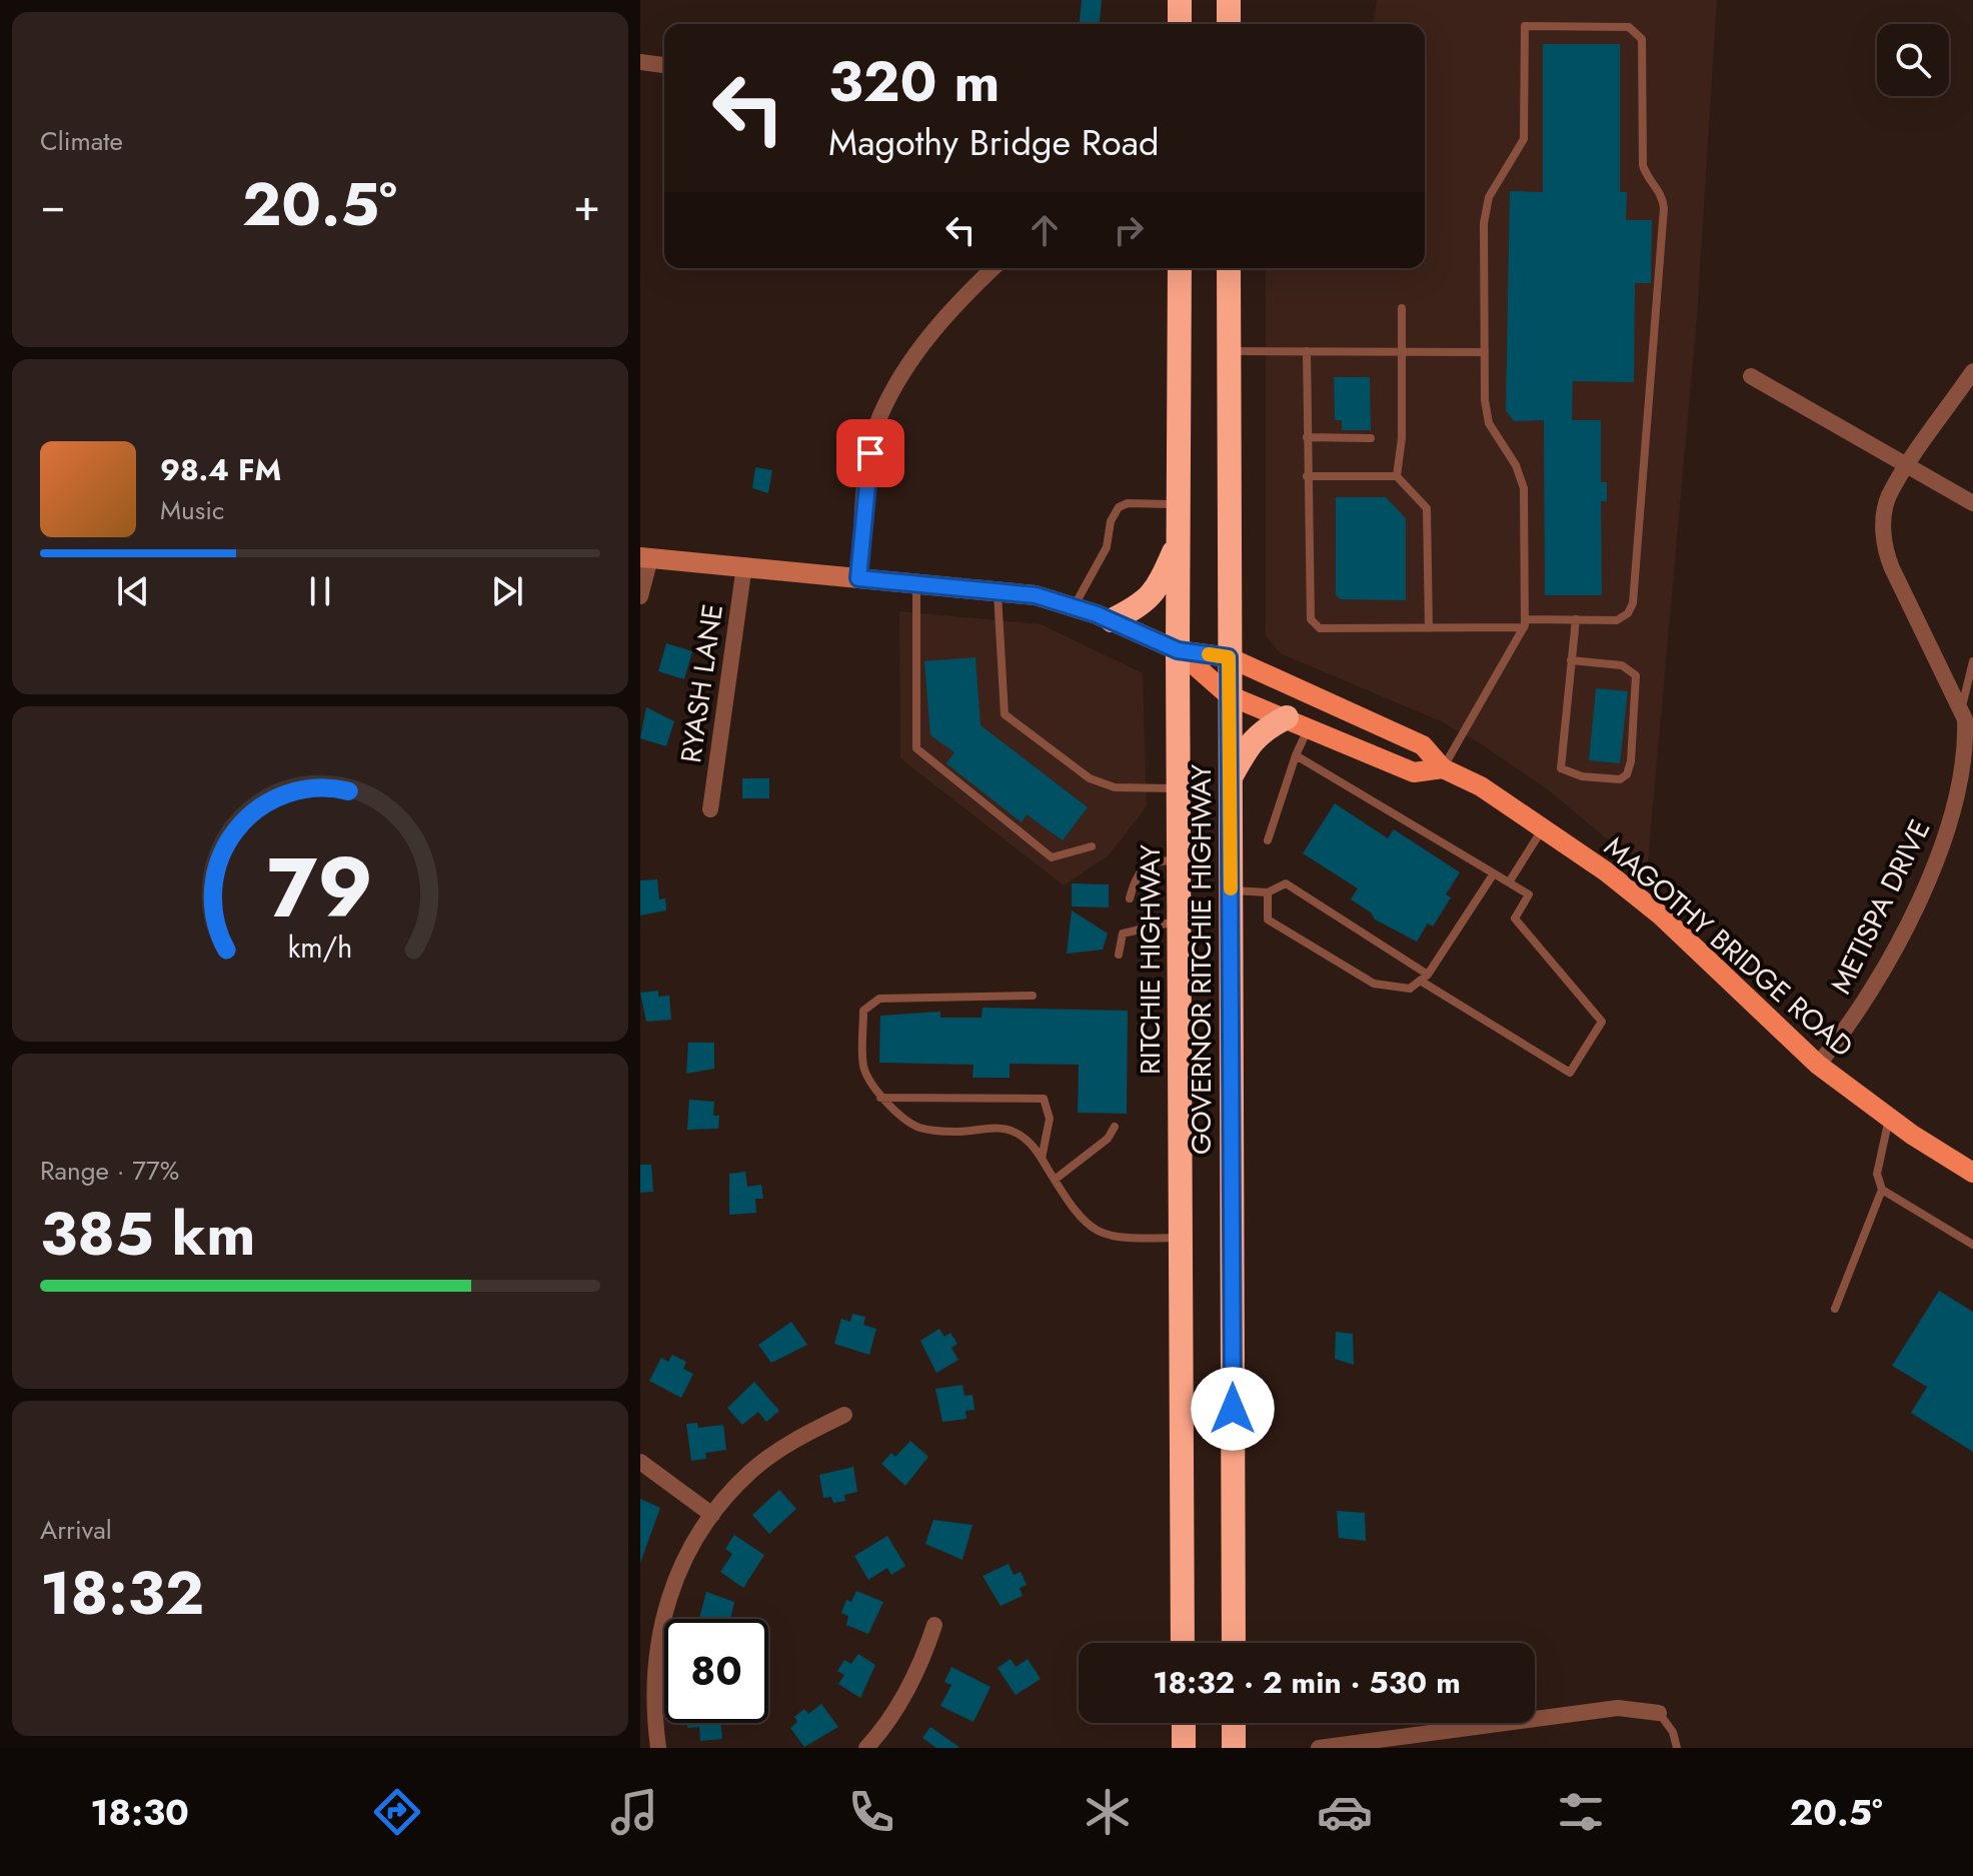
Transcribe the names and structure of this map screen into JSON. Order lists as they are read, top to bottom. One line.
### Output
{"streets":{"highway":["RITCHIE HIGHWAY","GOVERNOR RITCHIE HIGHWAY"],"main road":["MAGOTHY BRIDGE ROAD"],"street":["RYASH LANE","METISPA DRIVE"]},"crossings":[["METISPA DRIVE","MAGOTHY BRIDGE ROAD"],["MAGOTHY BRIDGE ROAD","RITCHIE HIGHWAY"],["MAGOTHY BRIDGE ROAD","GOVERNOR RITCHIE HIGHWAY"]],"page":{"tile":["Climate",["Range · 77%","385 km"],["Arrival","18:32"]],"turn":["320 m","Magothy Bridge Road"],"heat":["−","20.5°","+"],"song":["98.4 FM","Music"],"limit":"80","trip":"18:32 · 2 min · 530 m","tabs":["18:30","20.5°"],"gauge":["79","km/h"]}}
